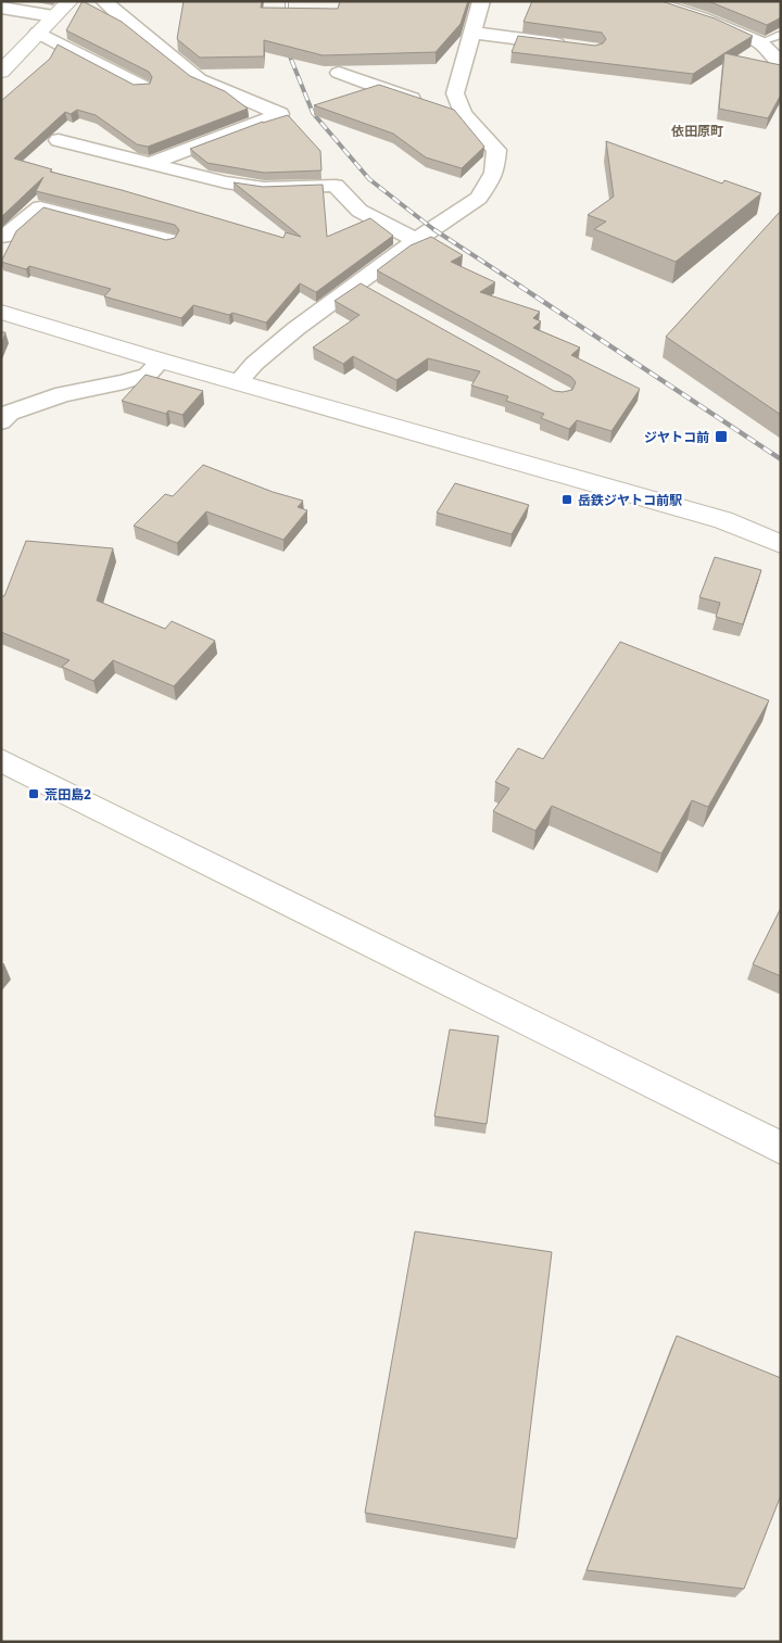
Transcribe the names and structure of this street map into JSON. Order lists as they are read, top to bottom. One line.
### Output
{"districts":["依田原町"],"places":{"transit":["ジヤトコ前","岳鉄ジヤトコ前駅","荒田島2"]}}
